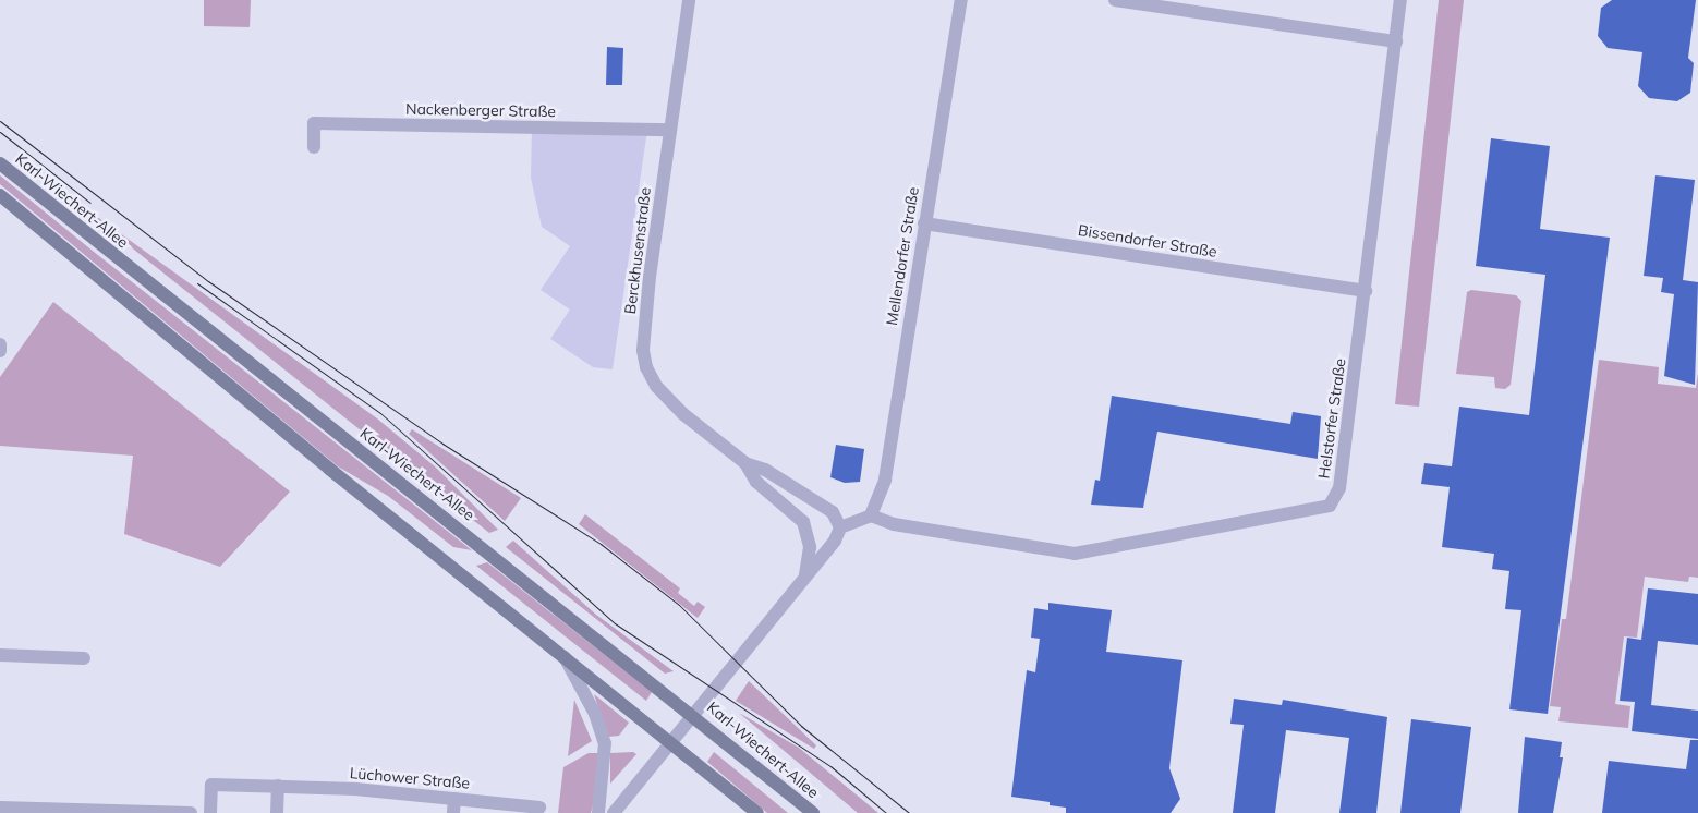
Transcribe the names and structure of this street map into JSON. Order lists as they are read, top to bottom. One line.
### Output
{"streets":{"main road":["Karl-Wiechert-Allee"],"street":["Nackenberger Straße","Bissendorfer Straße","Berckhusenstraße","Mellendorfer Straße","Helstorfer Straße","Lüchower Straße"]},"crossings":[["Nackenberger Straße","Berckhusenstraße"],["Karl-Wiechert-Allee","Berckhusenstraße"],["Bissendorfer Straße","Mellendorfer Straße"],["Bissendorfer Straße","Helstorfer Straße"],["Mellendorfer Straße","Helstorfer Straße"]]}
